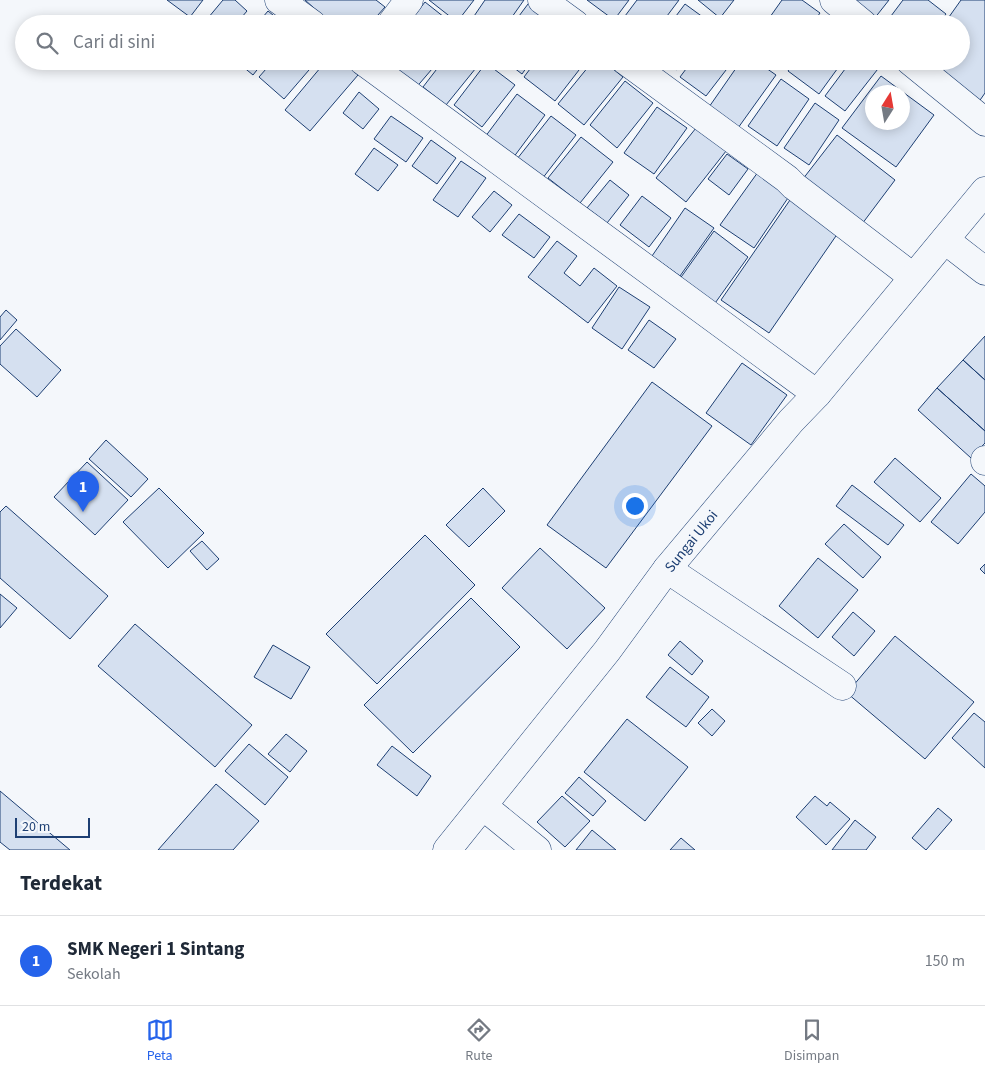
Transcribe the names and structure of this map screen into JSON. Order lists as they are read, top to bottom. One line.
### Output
{"streets":{"main road":["Sungai Ukoi"]},"scale_bar":"20 m","north":"top","page":{"search":"Cari di sini","pins":"1","scale":"20 m","heading":"Terdekat","list":[{"mark":"1","name":"SMK Negeri 1 Sintang","note":"Sekolah","value":"150 m"}],"nav":["Peta","Rute","Disimpan"]}}
